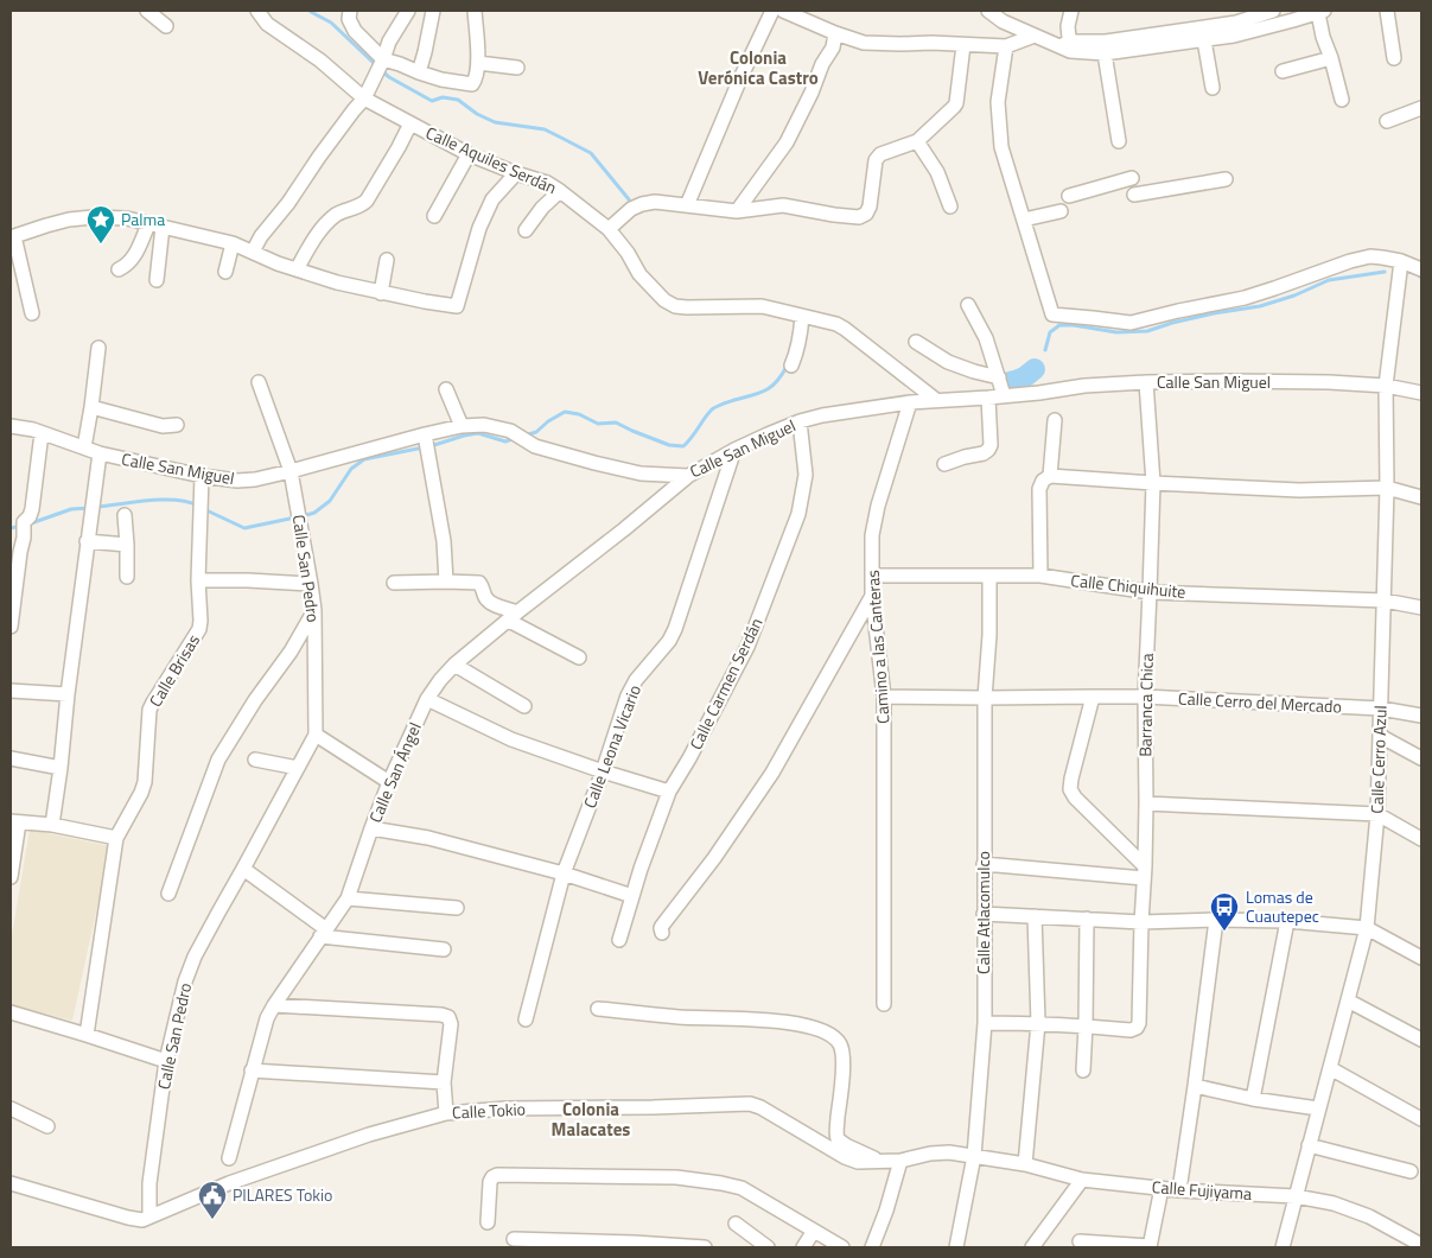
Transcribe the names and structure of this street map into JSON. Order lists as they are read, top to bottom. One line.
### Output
{"streets":{"street":["Calle Aquiles Serdán","Calle San Miguel","Calle San Pedro","Calle Chiquihuite","Camino a las Canteras","Calle Brisas","Calle Carmen Serdán","Calle Cerro del Mercado","Barranca Chica","Calle Leona Vicario","Calle Cerro Azul","Calle San Ángel","Calle Atlacomulco","Calle Tokio","Calle Fujiyama"]},"crossings":[["Calle Aquiles Serdán","Calle San Miguel"],["Calle San Miguel","Calle San Pedro"],["Calle San Miguel","Camino a las Canteras"],["Calle San Miguel","Calle Brisas"],["Calle San Miguel","Calle Carmen Serdán"],["Calle San Miguel","Barranca Chica"],["Calle San Miguel","Calle Leona Vicario"],["Calle San Miguel","Calle Cerro Azul"],["Calle San Miguel","Calle San Ángel"],["Calle San Pedro","Calle Tokio"],["Calle Chiquihuite","Camino a las Canteras"],["Calle Chiquihuite","Barranca Chica"],["Calle Chiquihuite","Calle Cerro Azul"],["Calle Chiquihuite","Calle Atlacomulco"],["Camino a las Canteras","Calle Cerro del Mercado"],["Calle Cerro del Mercado","Barranca Chica"],["Calle Cerro del Mercado","Calle Cerro Azul"],["Calle Cerro del Mercado","Calle Atlacomulco"],["Calle Cerro Azul","Calle Fujiyama"],["Calle Atlacomulco","Calle Tokio"],["Calle Atlacomulco","Calle Fujiyama"],["Calle Tokio","Calle Fujiyama"]],"districts":["Colonia Verónica Castro","Colonia Malacates"],"places":{"place":["Palma"],"bus stop":["Lomas de Cuautepec"],"public building":["PILARES Tokio"]}}
